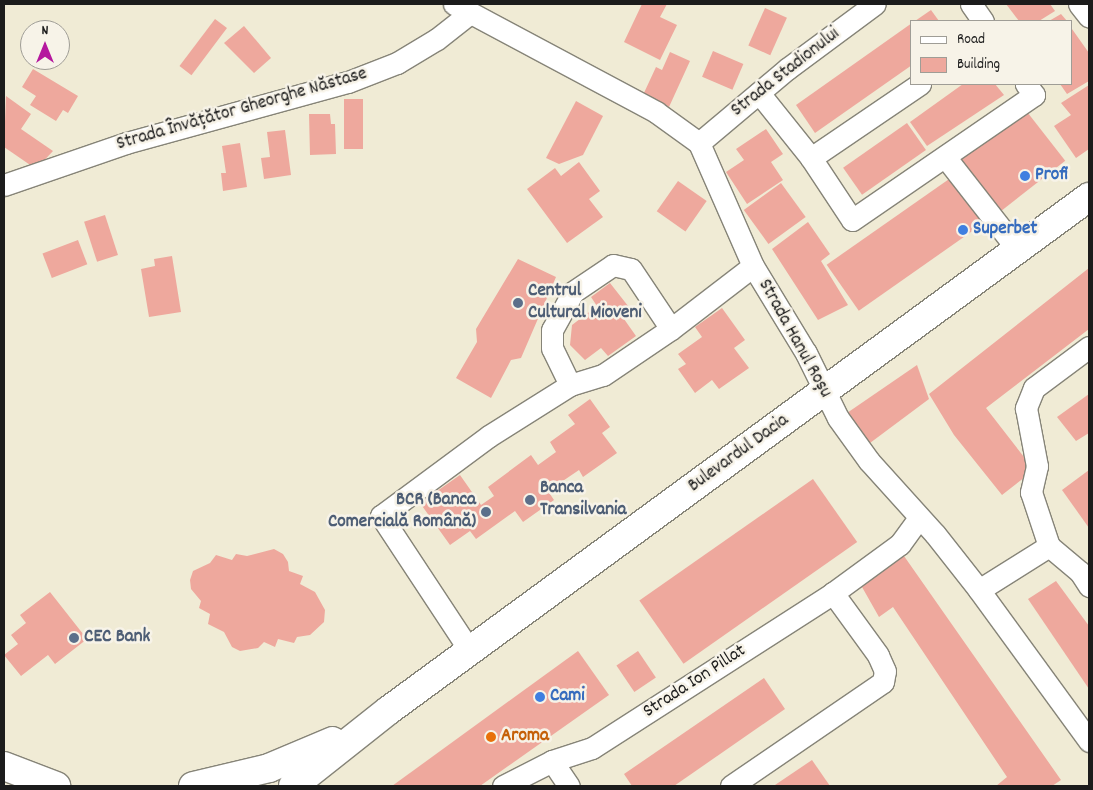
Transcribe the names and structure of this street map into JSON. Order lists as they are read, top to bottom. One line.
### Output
{"streets":{"main road":["Bulevardul Dacia"],"street":["Strada Stadionului","Strada Învățător Gheorghe Năstase","Strada Hanul Roșu","Strada Ion Pillat"]},"crossings":[["Strada Stadionului","Strada Hanul Roșu"],["Strada Hanul Roșu","Bulevardul Dacia"],["Strada Hanul Roșu","Strada Ion Pillat"]],"places":["Profi","Superbet","Centrul Cultural Mioveni","Banca Transilvania","BCR (Banca Comercială Română)","CEC Bank","Cami","Aroma"],"legend":["Road","Building"],"north":"top"}
